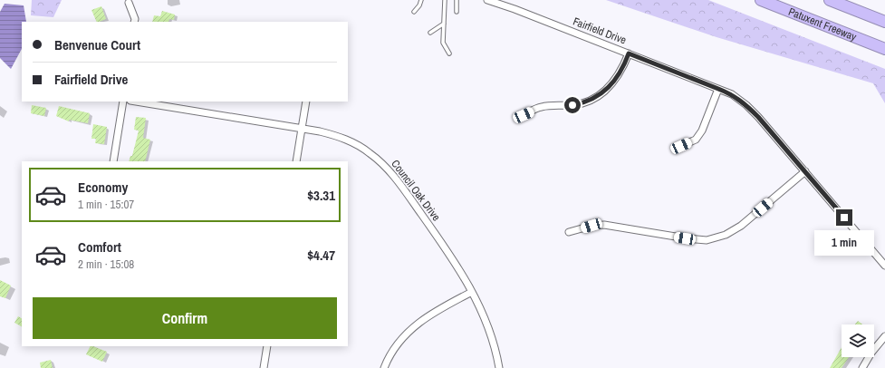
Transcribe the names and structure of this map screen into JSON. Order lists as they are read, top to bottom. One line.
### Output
{"streets":{"highway":["Patuxent Freeway"],"street":["Fairfield Drive","Council Oak Drive"]},"page":{"banner":["Benvenue Court","Fairfield Drive"],"list":[{"name":"Economy","note":"1 min · 15:07","value":"$3.31"},{"name":"Comfort","note":"2 min · 15:08","value":"$4.47"}],"bubble":"1 min","buttons":"Confirm"}}
